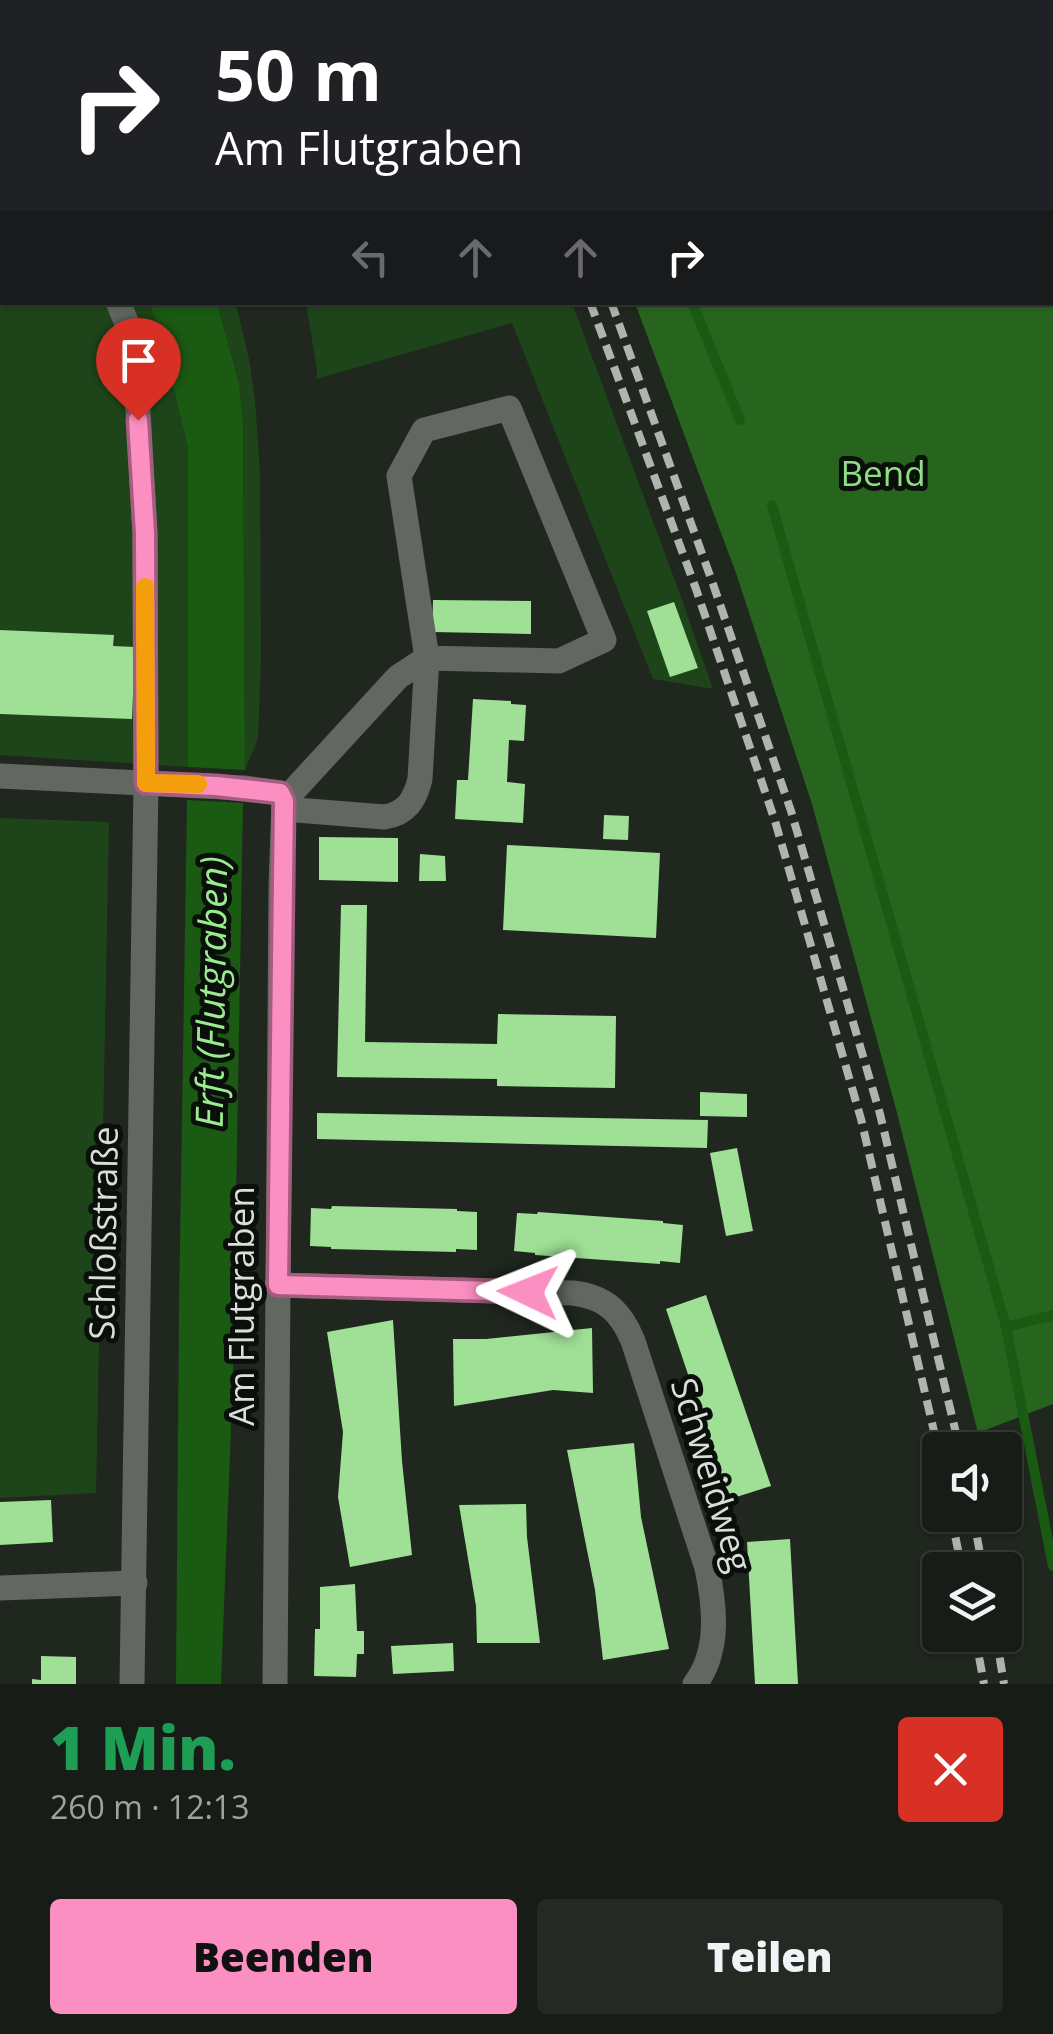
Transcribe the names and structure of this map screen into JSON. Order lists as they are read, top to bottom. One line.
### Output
{"streets":{"street":["Schloßstraße","Am Flutgraben","Schweidweg"]},"crossings":[["Am Flutgraben","Schweidweg"]],"water":["Erft (Flutgraben)"],"parks":["Bend"],"page":{"turn":["50 m","Am Flutgraben"],"heading":["1 Min.","260 m · 12:13"],"buttons":["Beenden","Teilen"]}}
